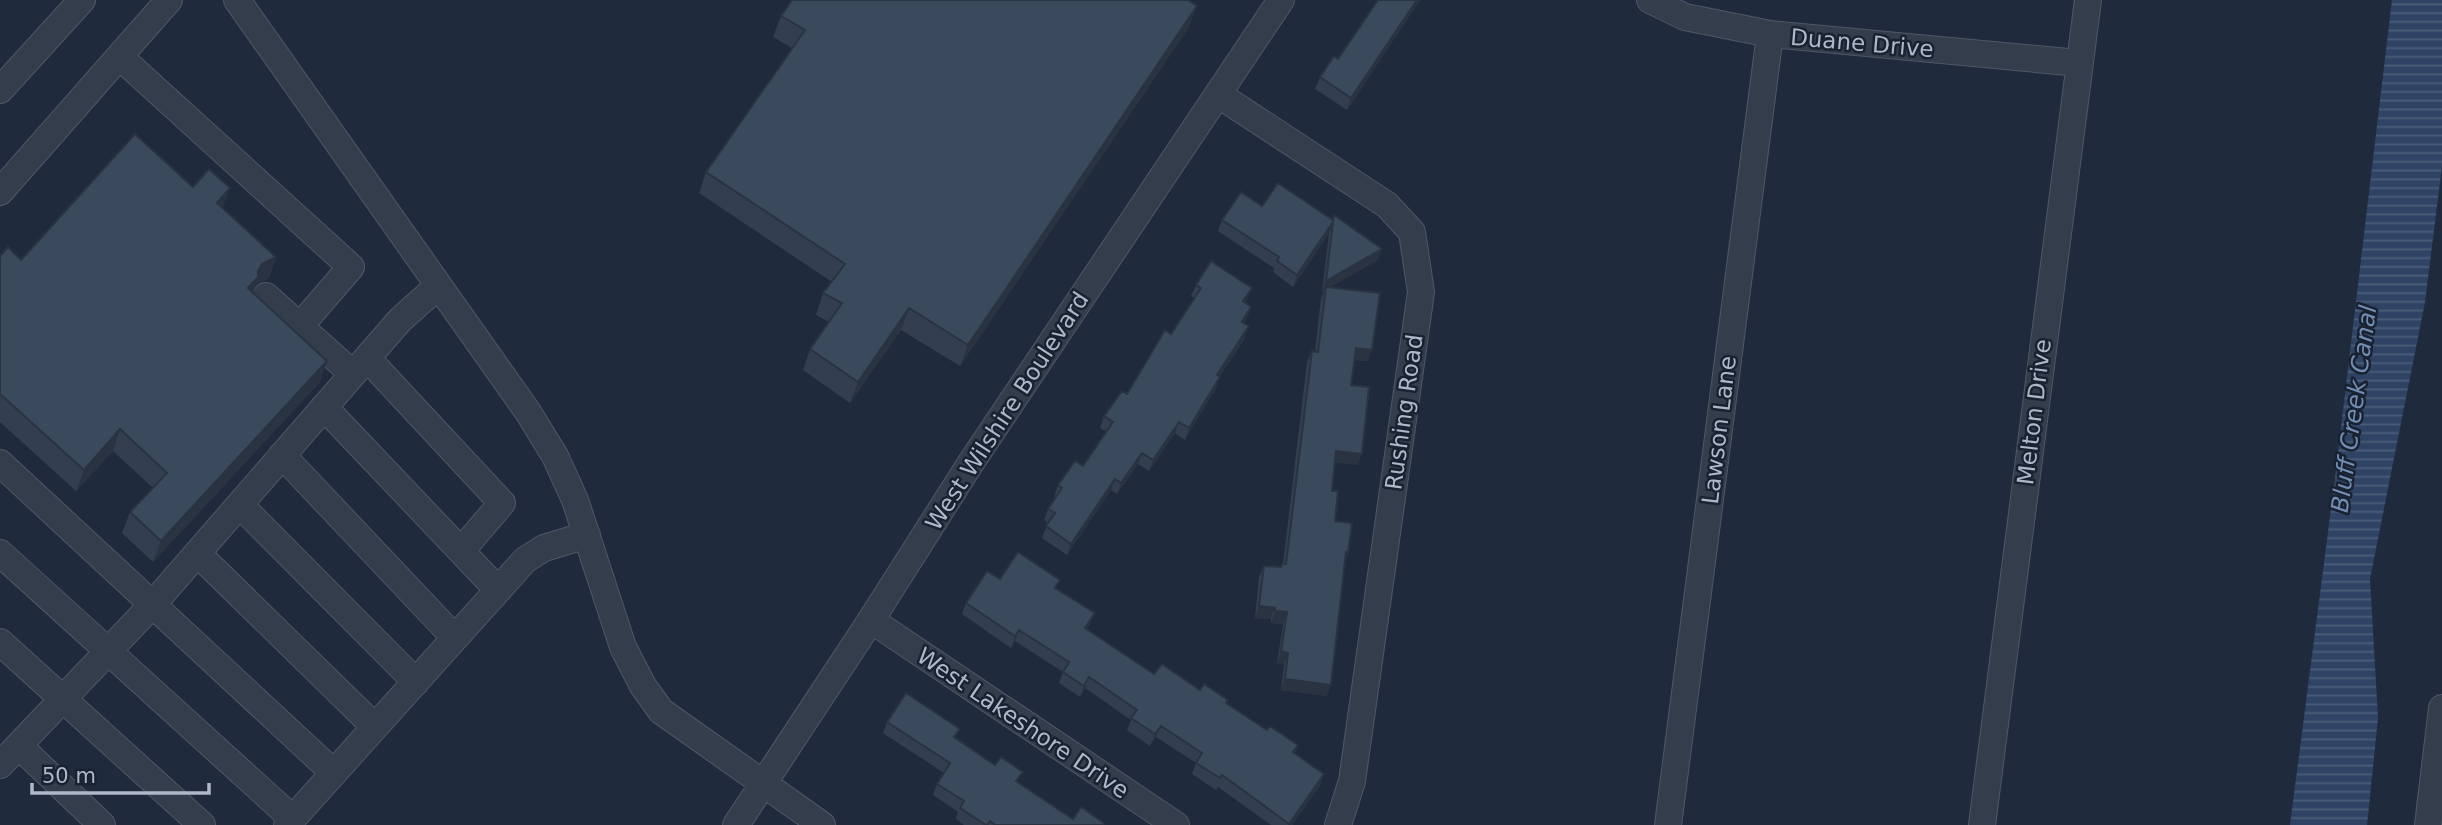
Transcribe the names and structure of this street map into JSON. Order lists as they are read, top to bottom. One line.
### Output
{"streets":{"street":["Duane Drive","West Wilshire Boulevard","Rushing Road","Melton Drive","Lawson Lane","West Lakeshore Drive"]},"crossings":[["Duane Drive","Melton Drive"],["Duane Drive","Lawson Lane"],["West Wilshire Boulevard","Rushing Road"],["West Wilshire Boulevard","West Lakeshore Drive"]],"water":["Bluff Creek Canal"],"scale_bar":"50 m"}
